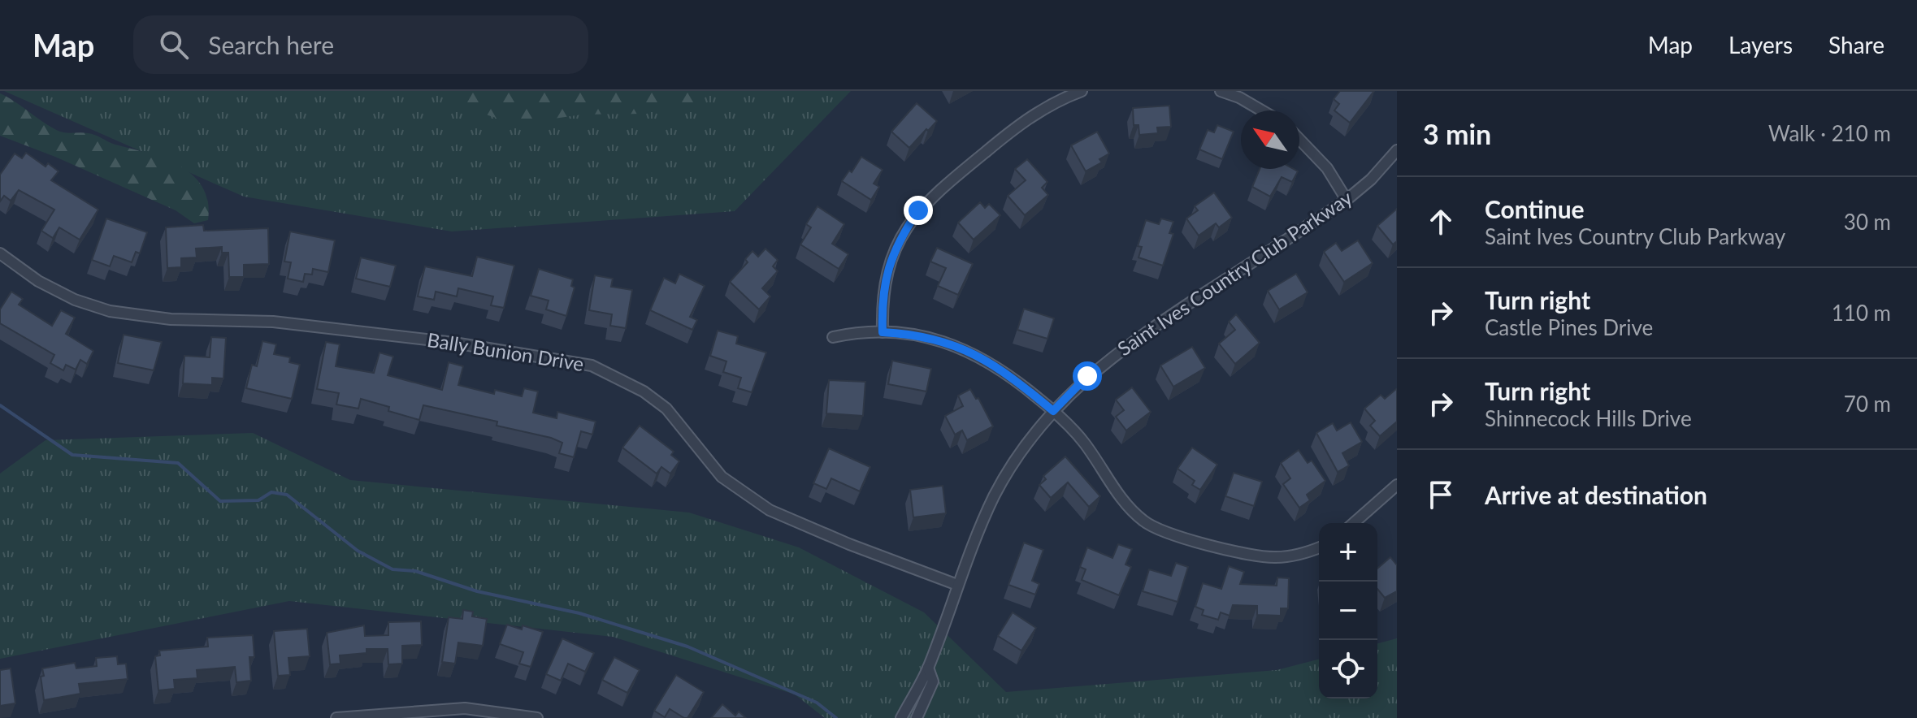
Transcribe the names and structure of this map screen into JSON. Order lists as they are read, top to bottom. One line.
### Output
{"streets":{"street":["Saint Ives Country Club Parkway","Bally Bunion Drive"]},"crossings":[["Saint Ives Country Club Parkway","Bally Bunion Drive"]],"north":"top left","page":{"header":"Map","search":"Search here","nav":["Map","Layers","Share"],"heading":["3 min","Walk · 210 m"],"list":[["Continue","Saint Ives Country Club Parkway","30 m"],["Turn right","Castle Pines Drive","110 m"],["Turn right","Shinnecock Hills Drive","70 m"],"Arrive at destination"],"map_buttons":["+","−"]}}
